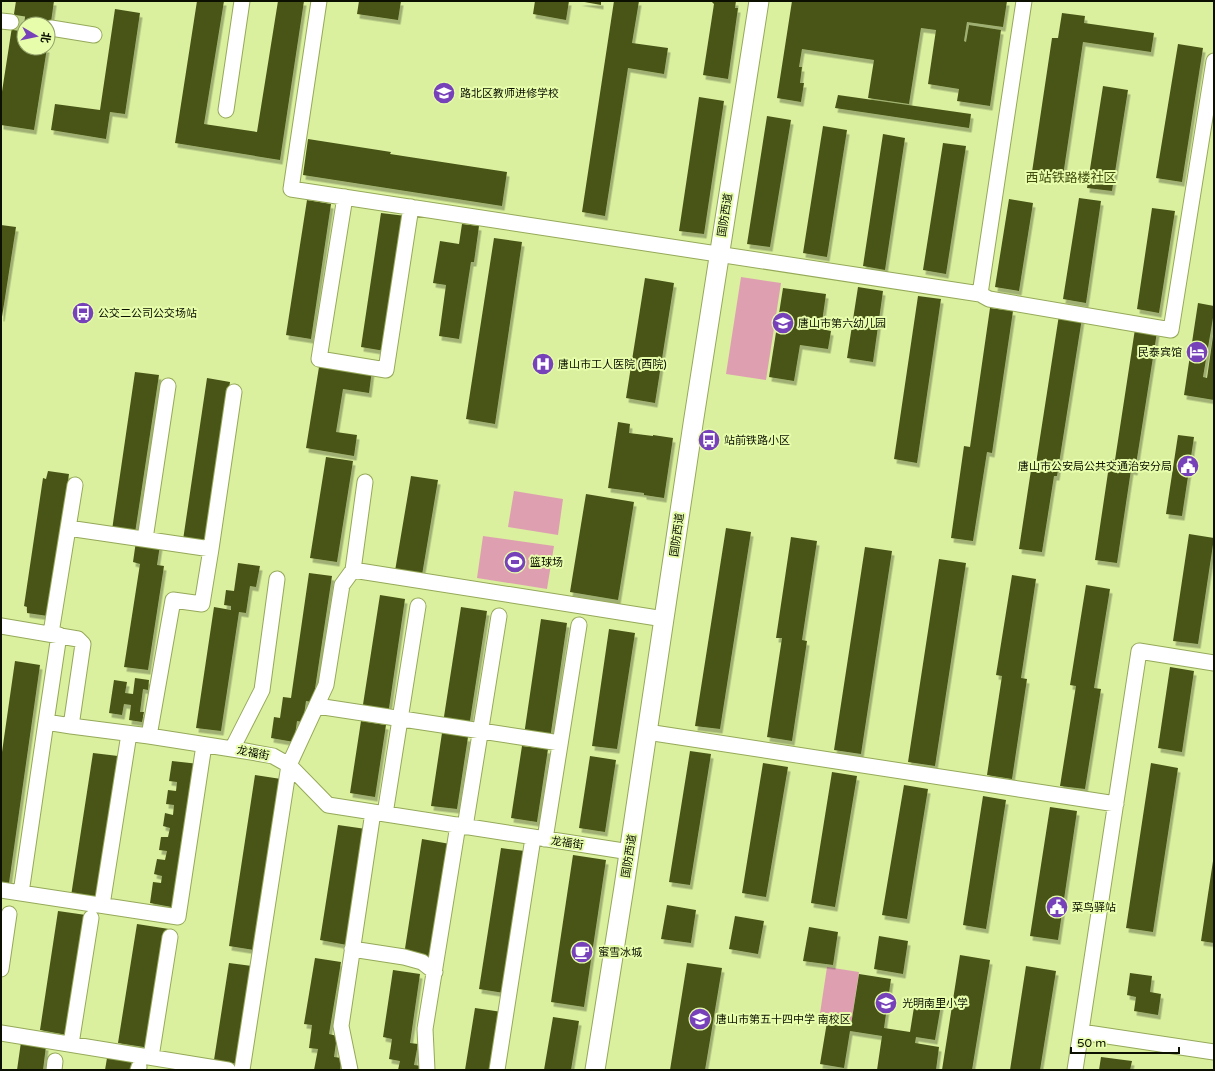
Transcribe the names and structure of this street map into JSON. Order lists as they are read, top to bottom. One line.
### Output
{"streets":{"street":["国防西道","龙福街"]},"crossings":[["国防西道","龙福街"]],"districts":["西站铁路楼社区"],"places":{"school or university":["路北区教师进修学校","唐山市第六幼儿园","光明南里小学","唐山市第五十四中学 南校区"],"bus stop":["公交二公司公交场站","站前铁路小区"],"hotel":["民泰宾馆"],"hospital":["唐山市工人医院 (西院)"],"public building":["唐山市公安局公共交通治安分局","菜鸟驿站"],"sports":["篮球场"],"cafe":["蜜雪冰城"]},"scale_bar":"50 m","north":"right"}
